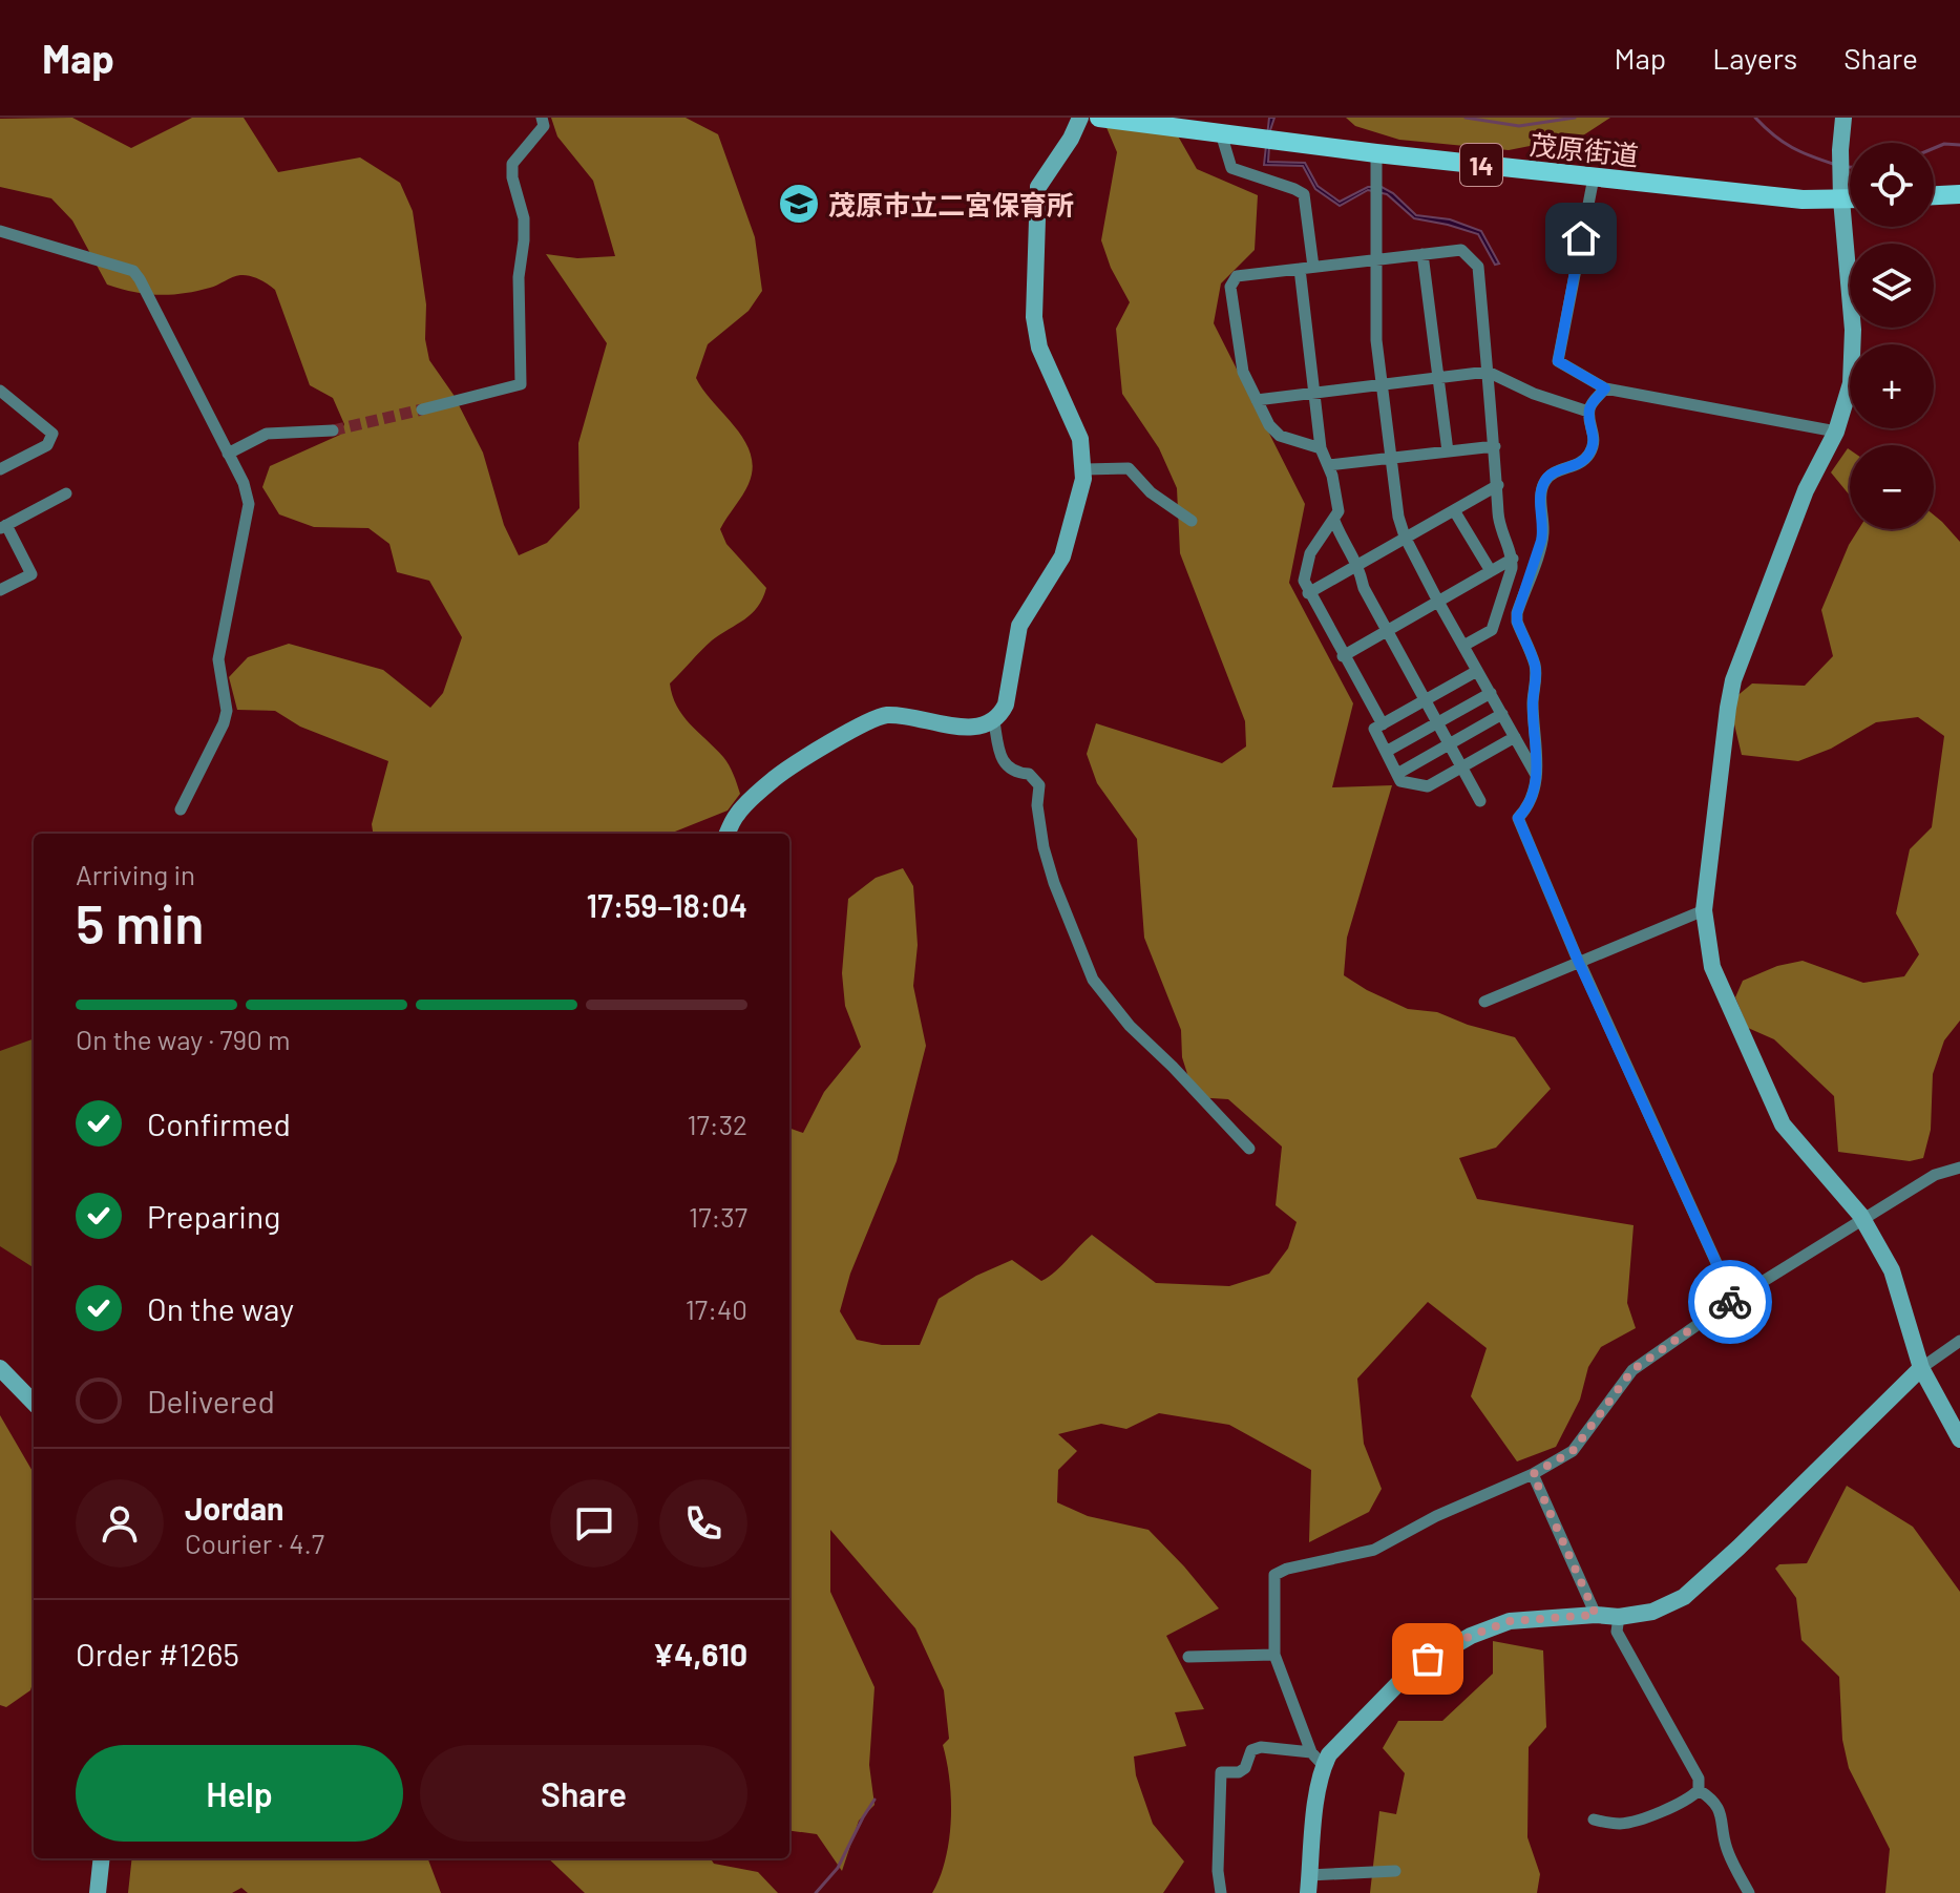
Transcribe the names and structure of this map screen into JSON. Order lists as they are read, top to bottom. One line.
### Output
{"streets":{"main road":["茂原街道","14"]},"places":{"school or university":["茂原市立二宮保育所"]},"page":{"header":"Map","nav":["Map","Layers","Share"],"map_buttons":["+","−"],"heading":["5 min","Arriving in","17:59–18:04"],"panel":["Jordan","Courier · 4.7","Order #1265","¥4,610"],"bar":"On the way · 790 m","list":[["Confirmed","17:32"],["Preparing","17:37"],["On the way","17:40"],"Delivered"],"buttons":["Help","Share"]}}
